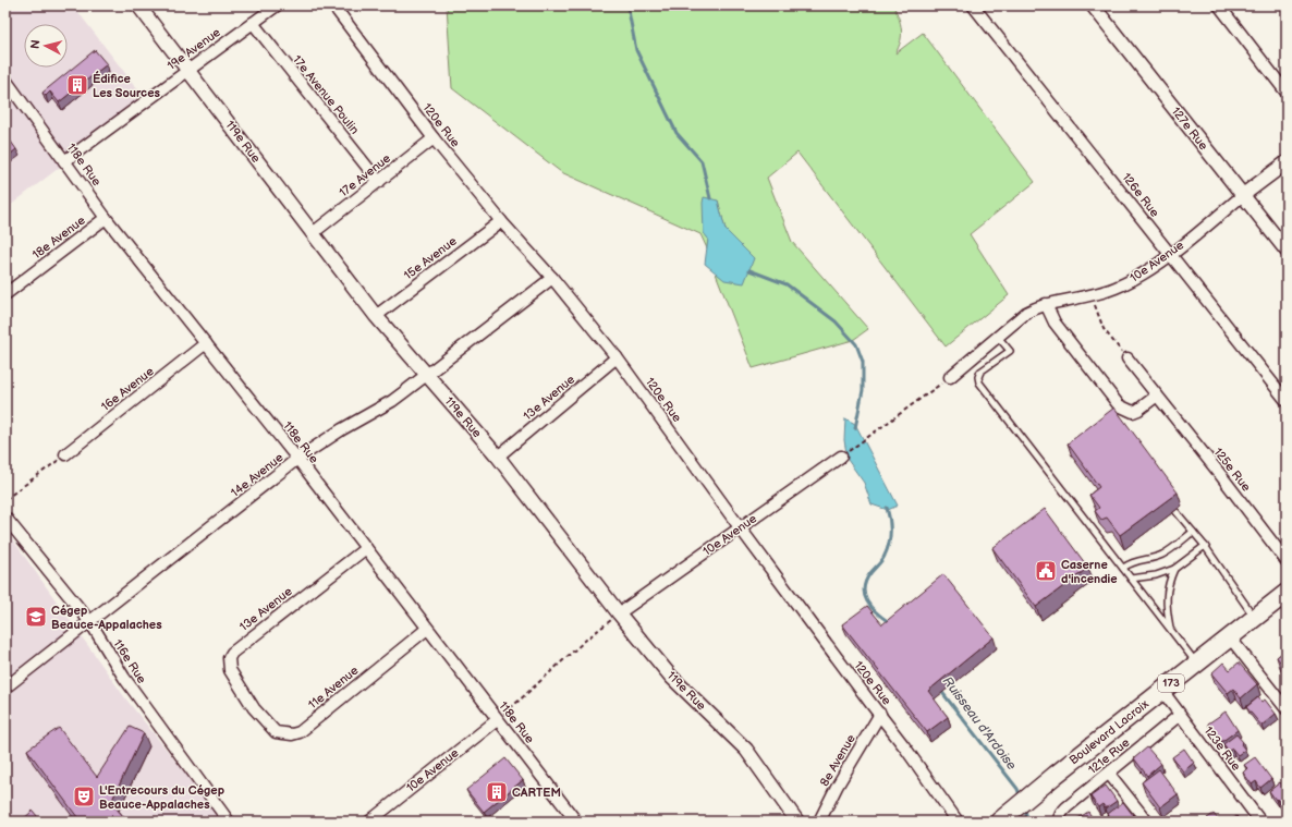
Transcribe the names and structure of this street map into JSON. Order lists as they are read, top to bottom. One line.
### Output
{"streets":{"main road":["173","Boulevard Lacroix"],"street":["19e Avenue","17e Avenue Poulin","120e Rue","127e Rue","119e Rue","118e Rue","17e Avenue","126e Rue","18e Avenue","15e Avenue","10e Avenue","16e Avenue","13e Avenue","125e Rue","14e Avenue","116e Rue","11e Avenue","123e Rue","121e Rue","8e Avenue"]},"crossings":[["19e Avenue","17e Avenue Poulin"],["19e Avenue","119e Rue"],["19e Avenue","118e Rue"],["17e Avenue Poulin","17e Avenue"],["120e Rue","17e Avenue"],["120e Rue","15e Avenue"],["120e Rue","10e Avenue"],["120e Rue","13e Avenue"],["120e Rue","14e Avenue"],["120e Rue","8e Avenue"],["127e Rue","10e Avenue"],["119e Rue","17e Avenue"],["119e Rue","15e Avenue"],["119e Rue","10e Avenue"],["119e Rue","13e Avenue"],["119e Rue","14e Avenue"],["118e Rue","18e Avenue"],["118e Rue","10e Avenue"],["118e Rue","16e Avenue"],["118e Rue","13e Avenue"],["118e Rue","14e Avenue"],["118e Rue","11e Avenue"],["126e Rue","10e Avenue"],["13e Avenue","11e Avenue"],["14e Avenue","116e Rue"],["Boulevard Lacroix","123e Rue"],["123e Rue","121e Rue"]],"water":["Ruisseau d'Ardoise"],"places":{"building":["Édifice Les Sources","CARTEM"],"public building":["Caserne d'incendie"],"school or university":["Cégep Beauce-Appalaches"],"theatre":["L'Entrecours du Cégep Beauce-Appalaches"]},"north":"left"}
